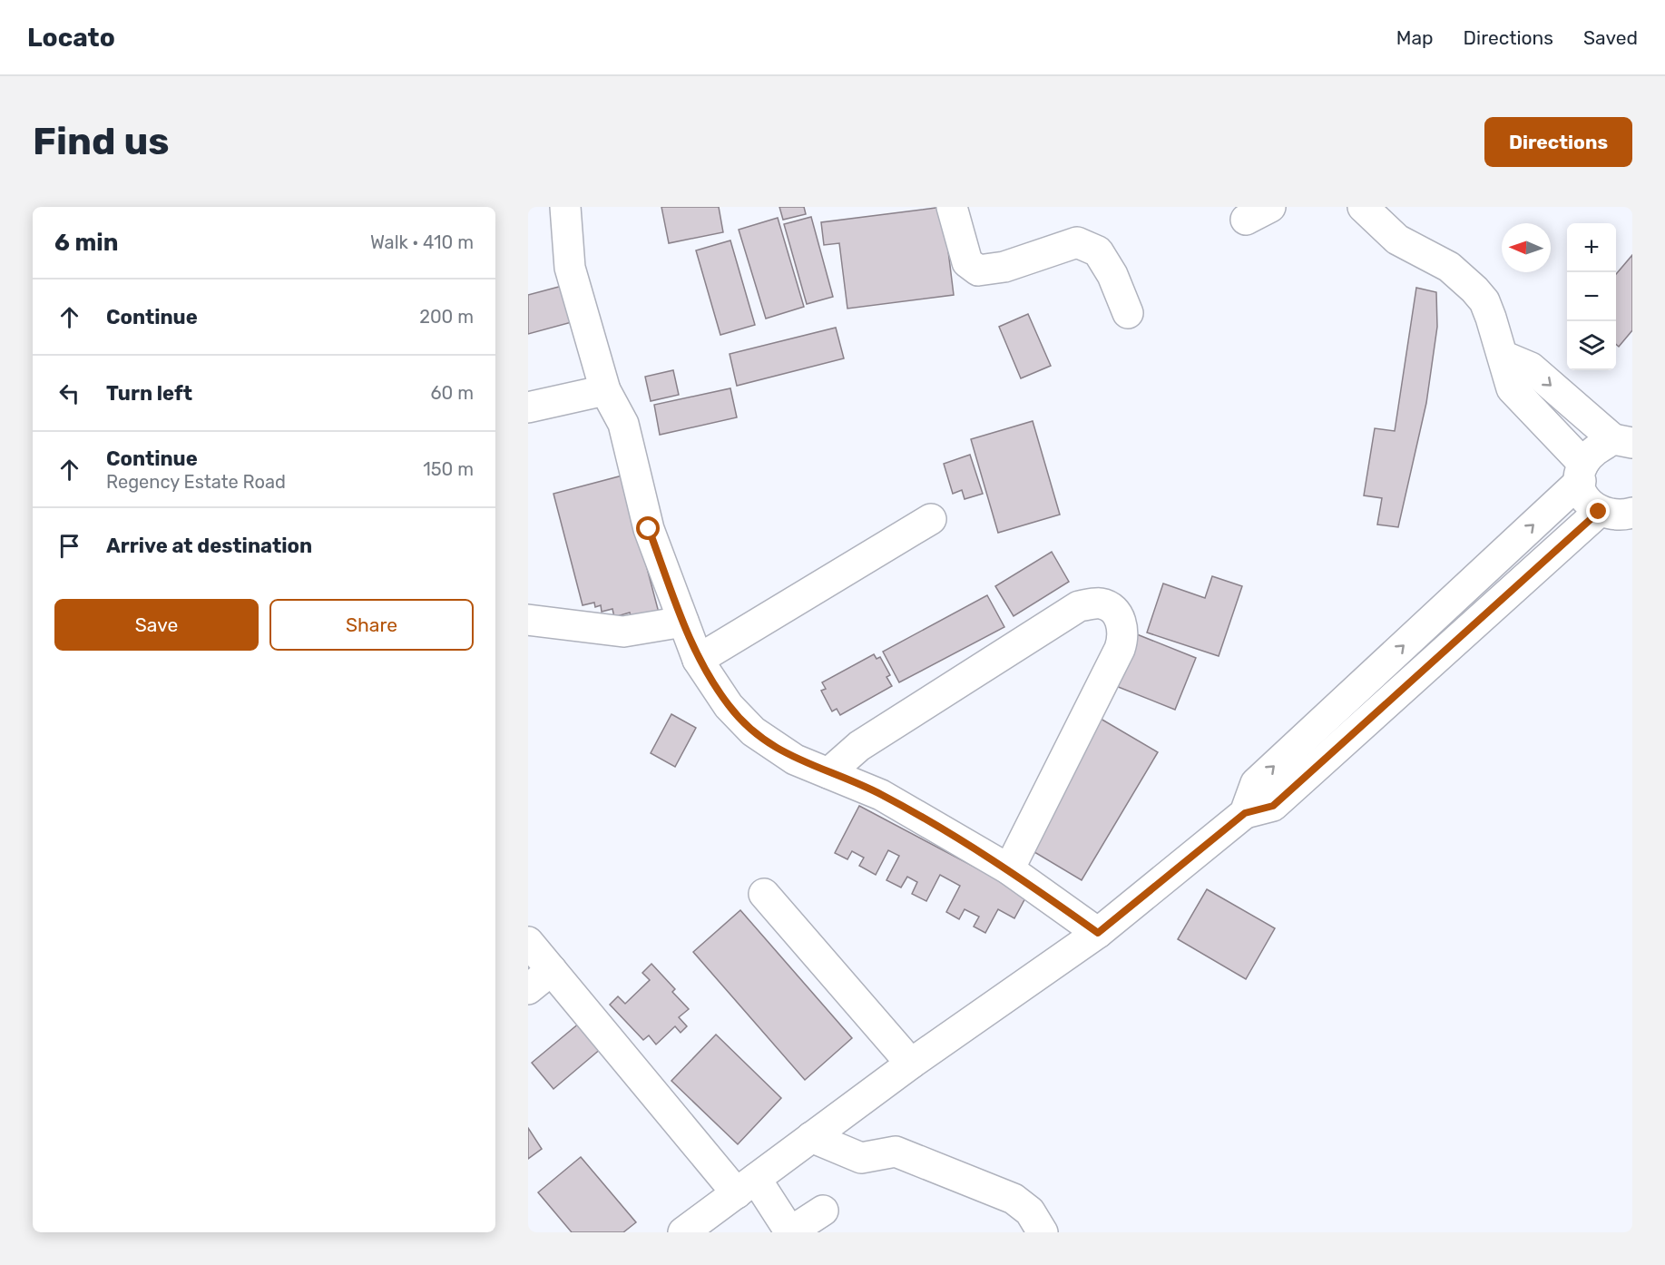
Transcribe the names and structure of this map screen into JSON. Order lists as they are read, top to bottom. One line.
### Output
{"north":"left","page":{"header":"Locato","nav":["Map","Directions","Saved"],"buttons":["Directions",["Save","Share"]],"title":"Find us","heading":["6 min","Walk · 410 m"],"map_buttons":["+","−"],"list":[["Continue","200 m"],["Turn left","60 m"],["Continue","Regency Estate Road","150 m"],"Arrive at destination"]}}
